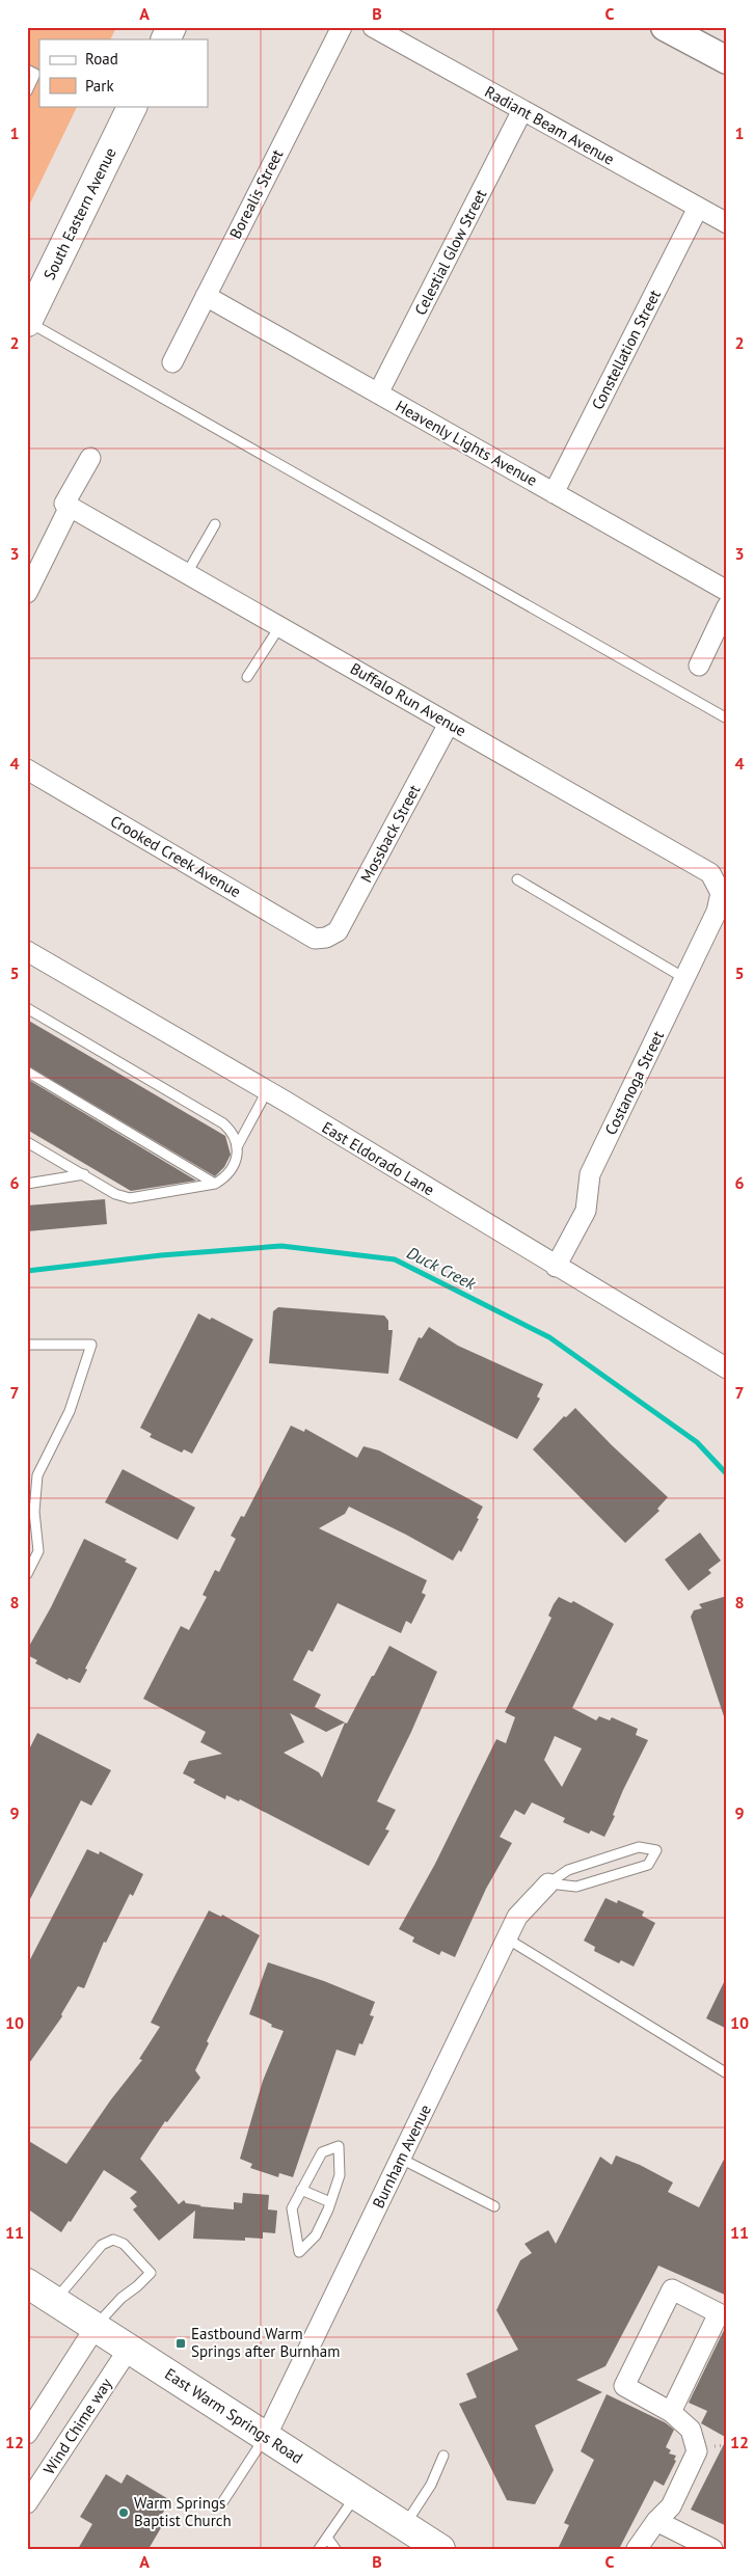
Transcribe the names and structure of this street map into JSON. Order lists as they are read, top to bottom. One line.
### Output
{"streets":{"main road":["South Eastern Avenue","East Warm Springs Road"],"street":["Radiant Beam Avenue","Borealis Street","Celestial Glow Street","Constellation Street","Heavenly Lights Avenue","Buffalo Run Avenue","Mossback Street","Crooked Creek Avenue","Costanoga Street","East Eldorado Lane","Burnham Avenue","Wind Chime way"]},"crossings":[["Radiant Beam Avenue","Celestial Glow Street"],["Radiant Beam Avenue","Constellation Street"],["Borealis Street","Heavenly Lights Avenue"],["Celestial Glow Street","Heavenly Lights Avenue"],["Constellation Street","Heavenly Lights Avenue"],["Buffalo Run Avenue","Mossback Street"],["Buffalo Run Avenue","Costanoga Street"],["Mossback Street","Crooked Creek Avenue"],["Costanoga Street","East Eldorado Lane"],["Burnham Avenue","East Warm Springs Road"],["East Warm Springs Road","Wind Chime way"]],"water":["Duck Creek"],"places":{"transit":["Eastbound Warm Springs after Burnham"],"other":["Warm Springs Baptist Church"]},"legend":["Road","Park"],"grid":{"columns":["A","B","C"],"rows":["1","2","3","4","5","6","7","8","9","10","11","12"]}}
